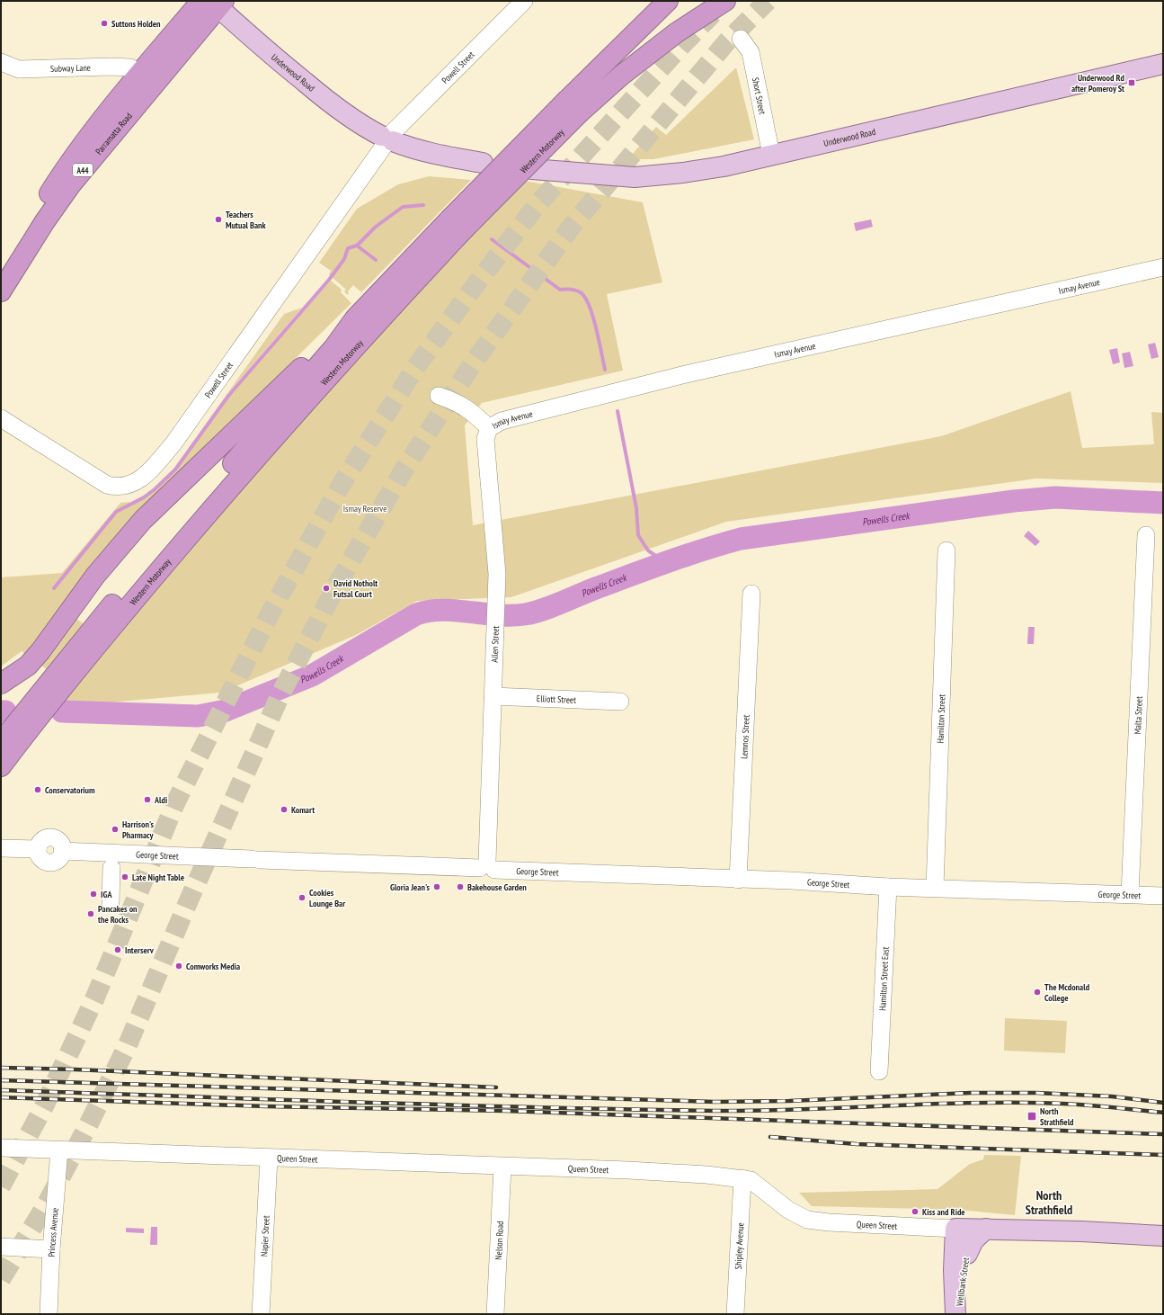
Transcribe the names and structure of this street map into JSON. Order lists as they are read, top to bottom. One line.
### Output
{"streets":{"highway":["Parramatta Road","Western Motorway","A44"],"main road":["Underwood Road","Queen Street","Wellbank Street"],"street":["Powell Street","Subway Lane","Short Street","Ismay Avenue","Allen Street","Elliott Street","Malta Street","Hamilton Street","Lemnos Street","George Street","Hamilton Street East","Princess Avenue","Napier Street","Nelson Road","Shipley Avenue"]},"crossings":[["Powell Street","Underwood Road"],["Subway Lane","Parramatta Road"],["Underwood Road","Short Street"],["Underwood Road","Parramatta Road"],["Ismay Avenue","Allen Street"],["Allen Street","Elliott Street"],["Allen Street","George Street"],["Malta Street","George Street"],["Hamilton Street","George Street"],["Lemnos Street","George Street"],["George Street","Hamilton Street East"],["Queen Street","Princess Avenue"],["Queen Street","Napier Street"],["Queen Street","Nelson Road"],["Queen Street","Shipley Avenue"],["Queen Street","Wellbank Street"]],"districts":["North Strathfield"],"water":["Powells Creek"],"parks":["Ismay Reserve"],"places":{"other":["Suttons Holden","Teachers Mutual Bank","David Notholt Futsal Court","Conservatorium","Aldi","Komart","Harrison's Pharmacy","Late Night Table","Gloria Jean's","Bakehouse Garden","IGA","Cookies Lounge Bar","Pancakes on the Rocks","Interserv","Comworks Media","The Mcdonald College","Kiss and Ride"],"transit":["Underwood Rd after Pomeroy St","North Strathfield"]}}
